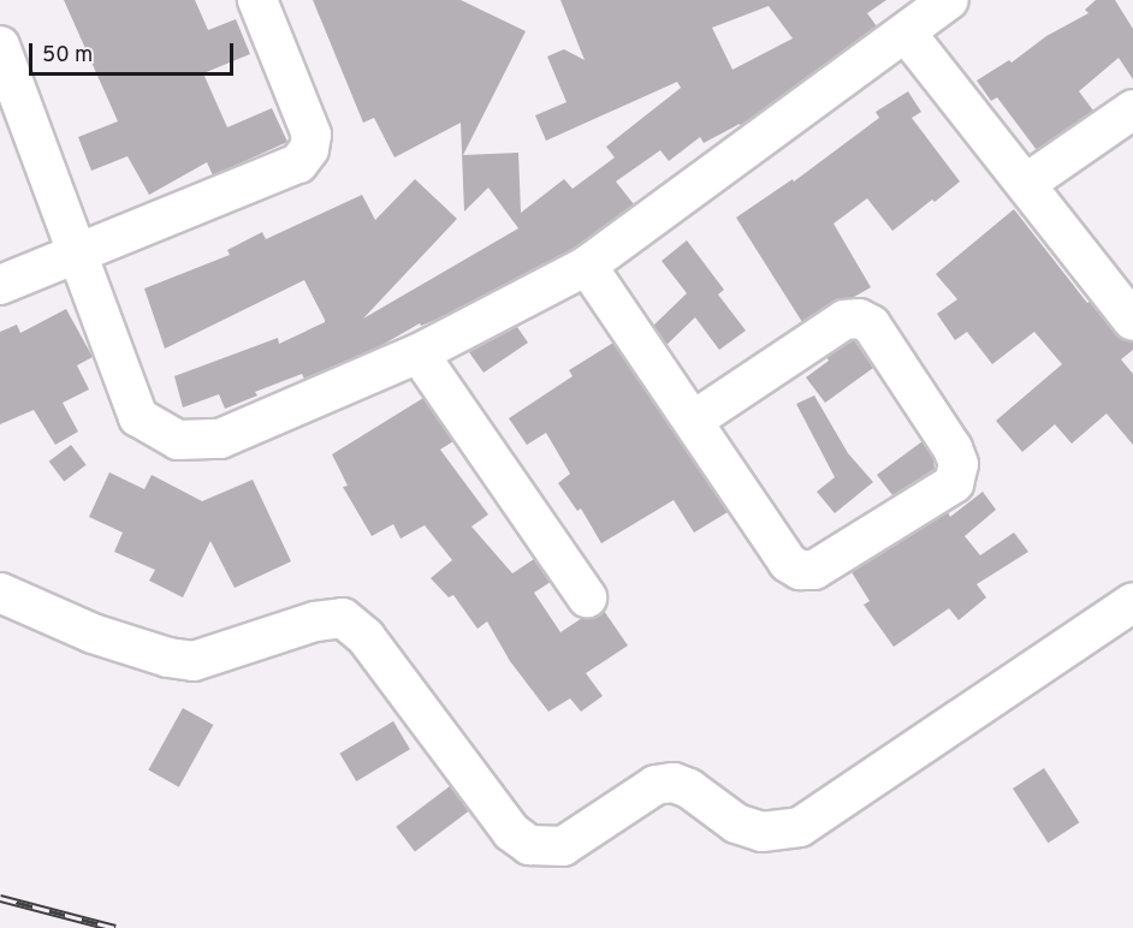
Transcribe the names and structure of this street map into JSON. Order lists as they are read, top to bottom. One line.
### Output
{"scale_bar":"50 m"}
